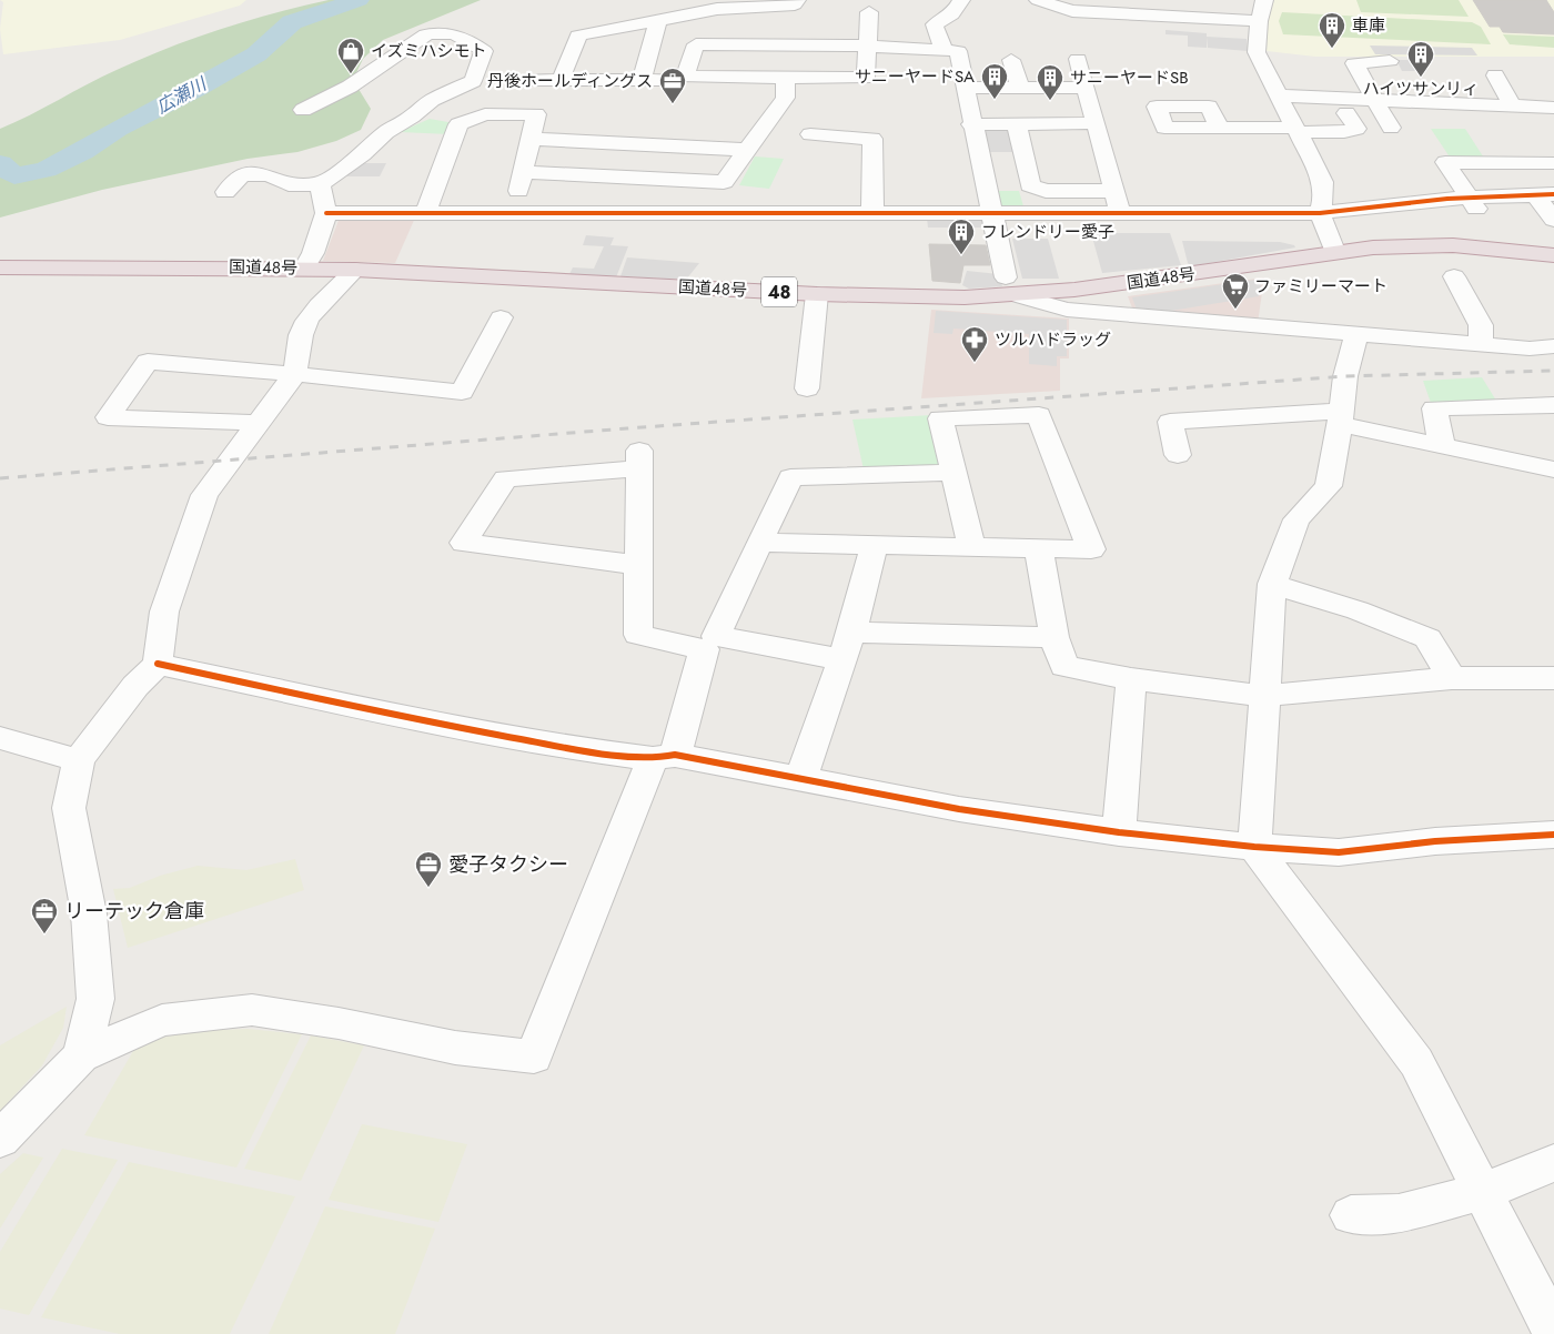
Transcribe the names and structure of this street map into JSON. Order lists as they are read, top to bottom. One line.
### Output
{"streets":{"highway":["国道48号","48"]},"water":["広瀬川"],"places":{"building":["車庫","ハイツサンリィ","サニーヤードSA","サニーヤードSB","フレンドリー愛子"],"shop":["イズミハシモト"],"office":["丹後ホールディングス","愛子タクシー","リーテック倉庫"],"supermarket":["ファミリーマート"],"pharmacy":["ツルハドラッグ"]}}
